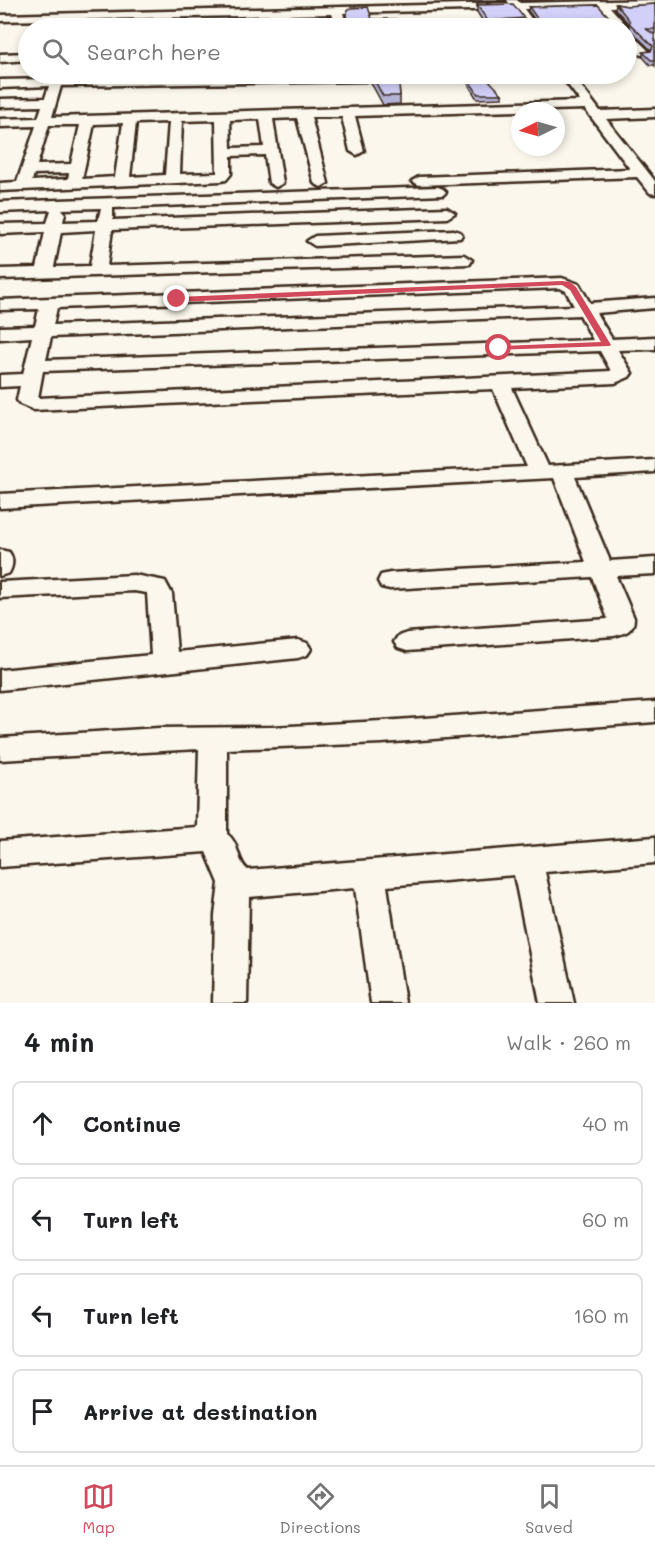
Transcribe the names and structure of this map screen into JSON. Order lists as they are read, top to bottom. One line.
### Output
{"north":"left","page":{"search":"Search here","heading":["4 min","Walk · 260 m"],"list":[["Continue","40 m"],["Turn left","60 m"],["Turn left","160 m"],"Arrive at destination"],"nav":["Map","Directions","Saved"]}}
